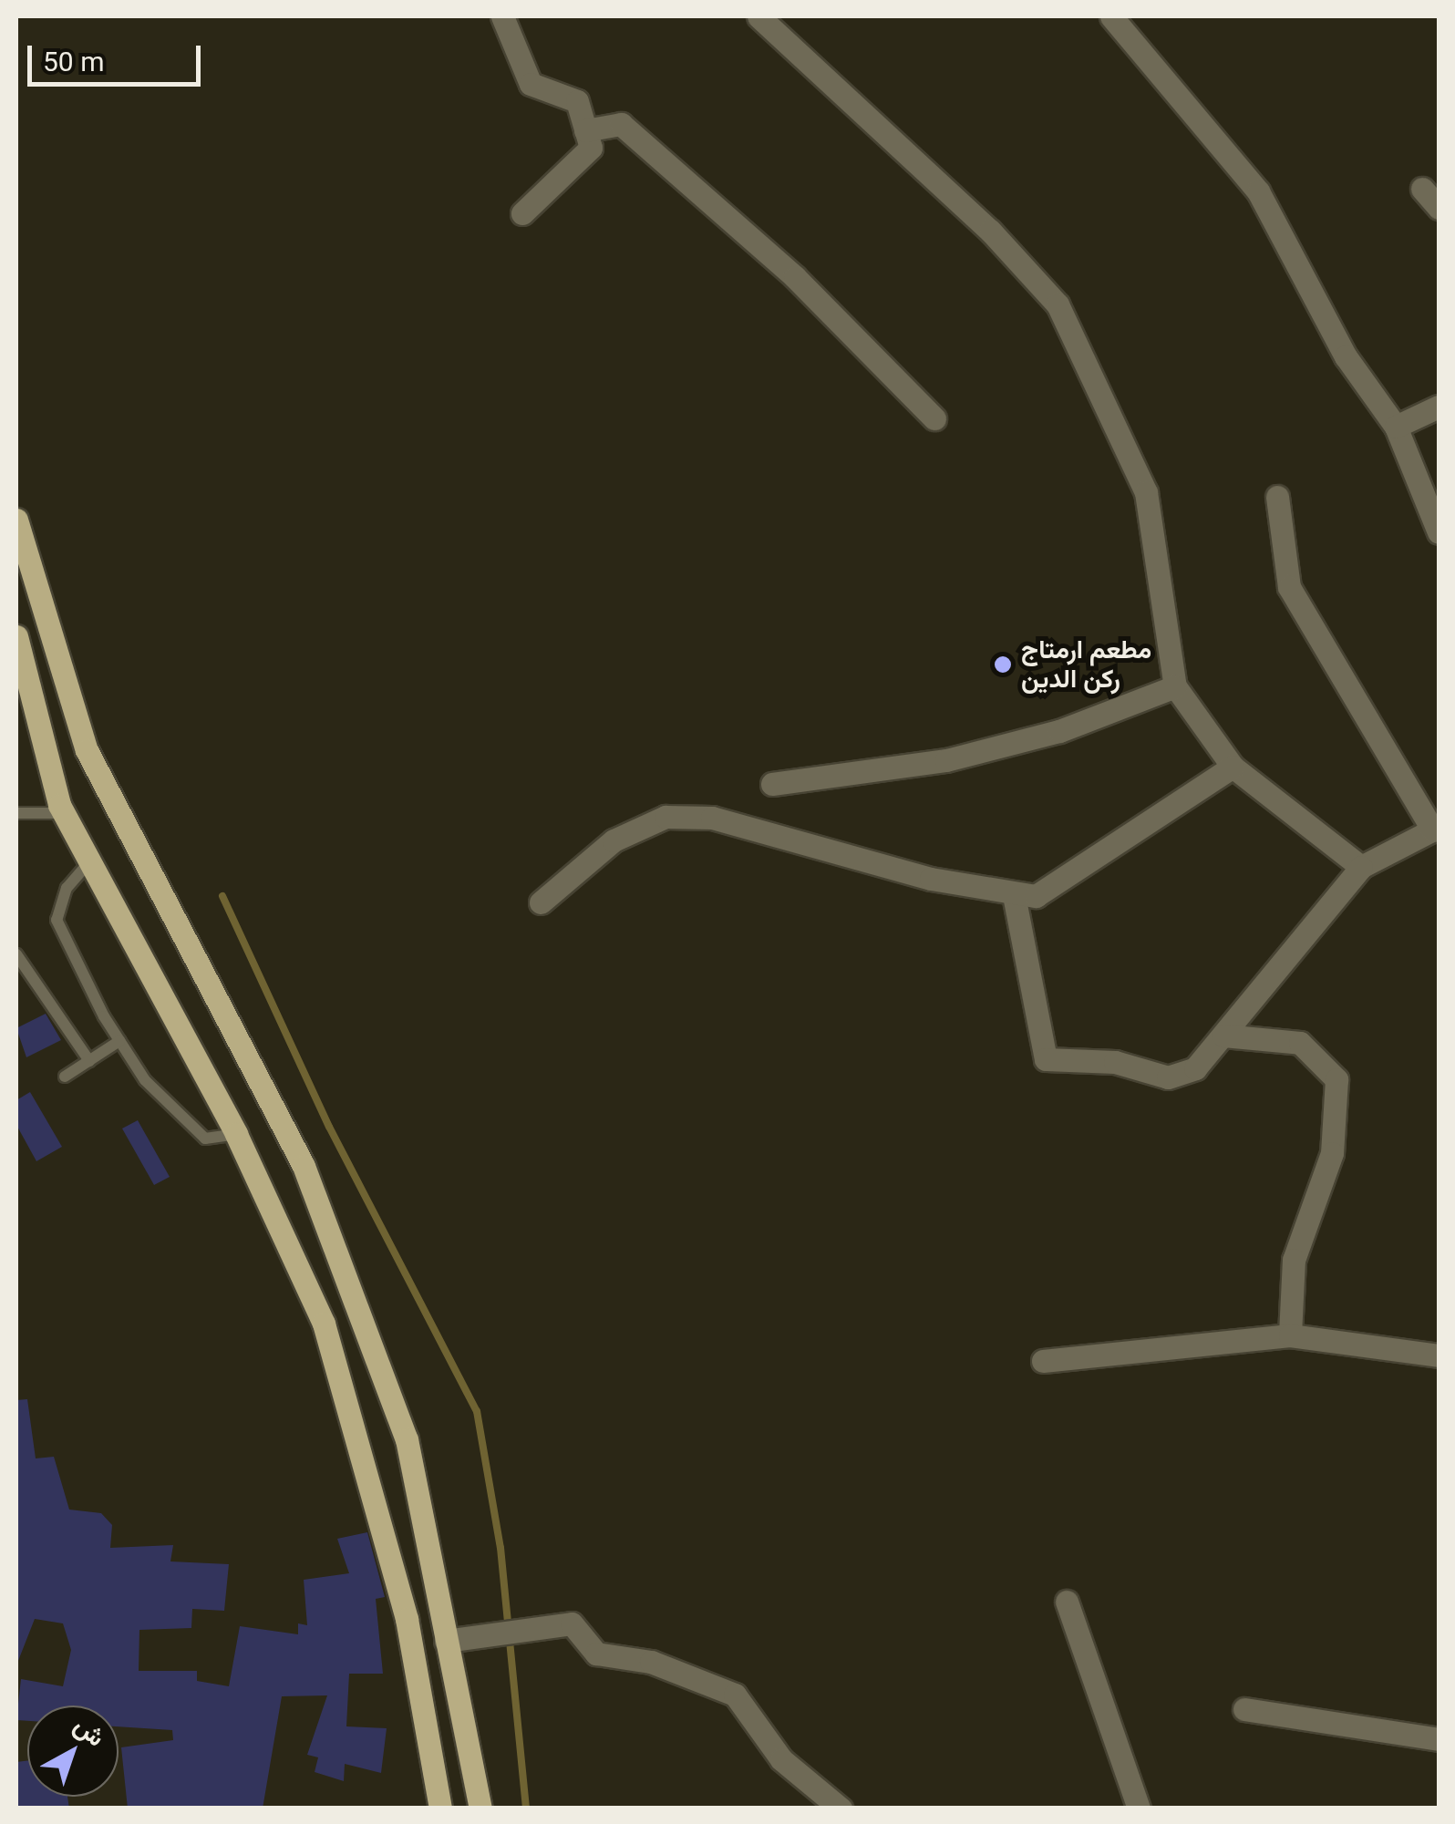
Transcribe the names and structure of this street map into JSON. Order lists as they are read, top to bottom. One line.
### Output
{"places":["مطعم ارمتاج ركن الدين"],"scale_bar":"50 m","north":"top right"}
